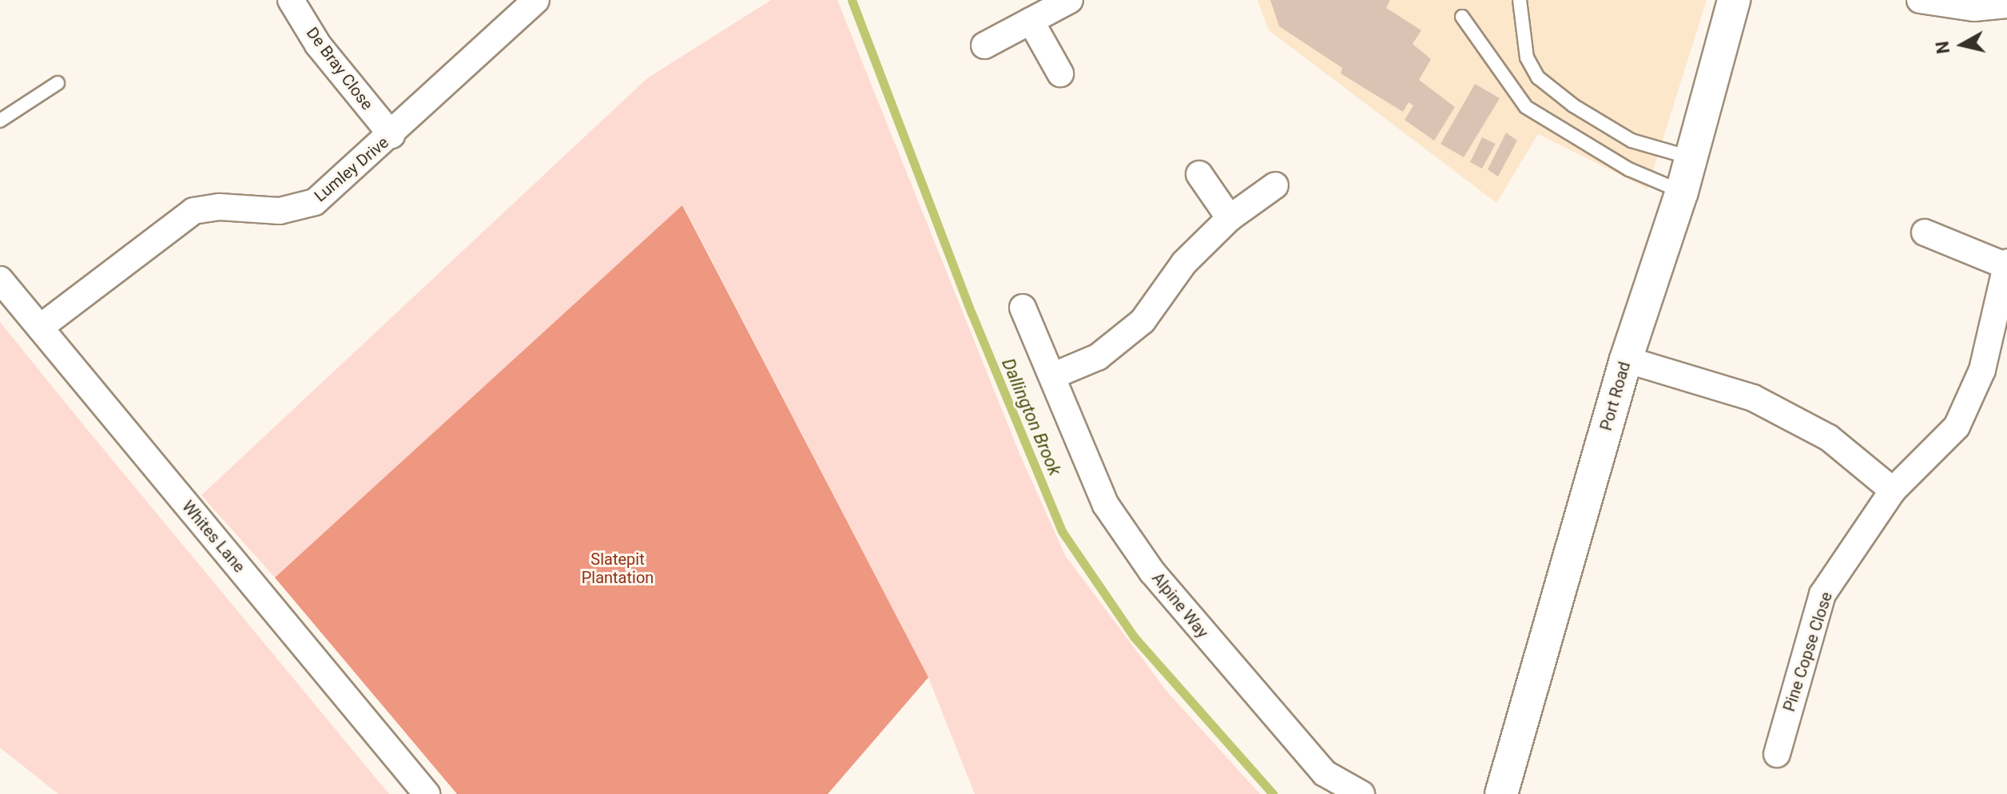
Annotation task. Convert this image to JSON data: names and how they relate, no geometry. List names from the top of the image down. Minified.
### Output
{"streets":{"street":["De Bray Close","Lumley Drive","Port Road","Whites Lane","Alpine Way","Pine Copse Close"]},"crossings":[["De Bray Close","Lumley Drive"],["Lumley Drive","Whites Lane"]],"water":["Dallington Brook"],"parks":["Slatepit Plantation"],"north":"left"}
